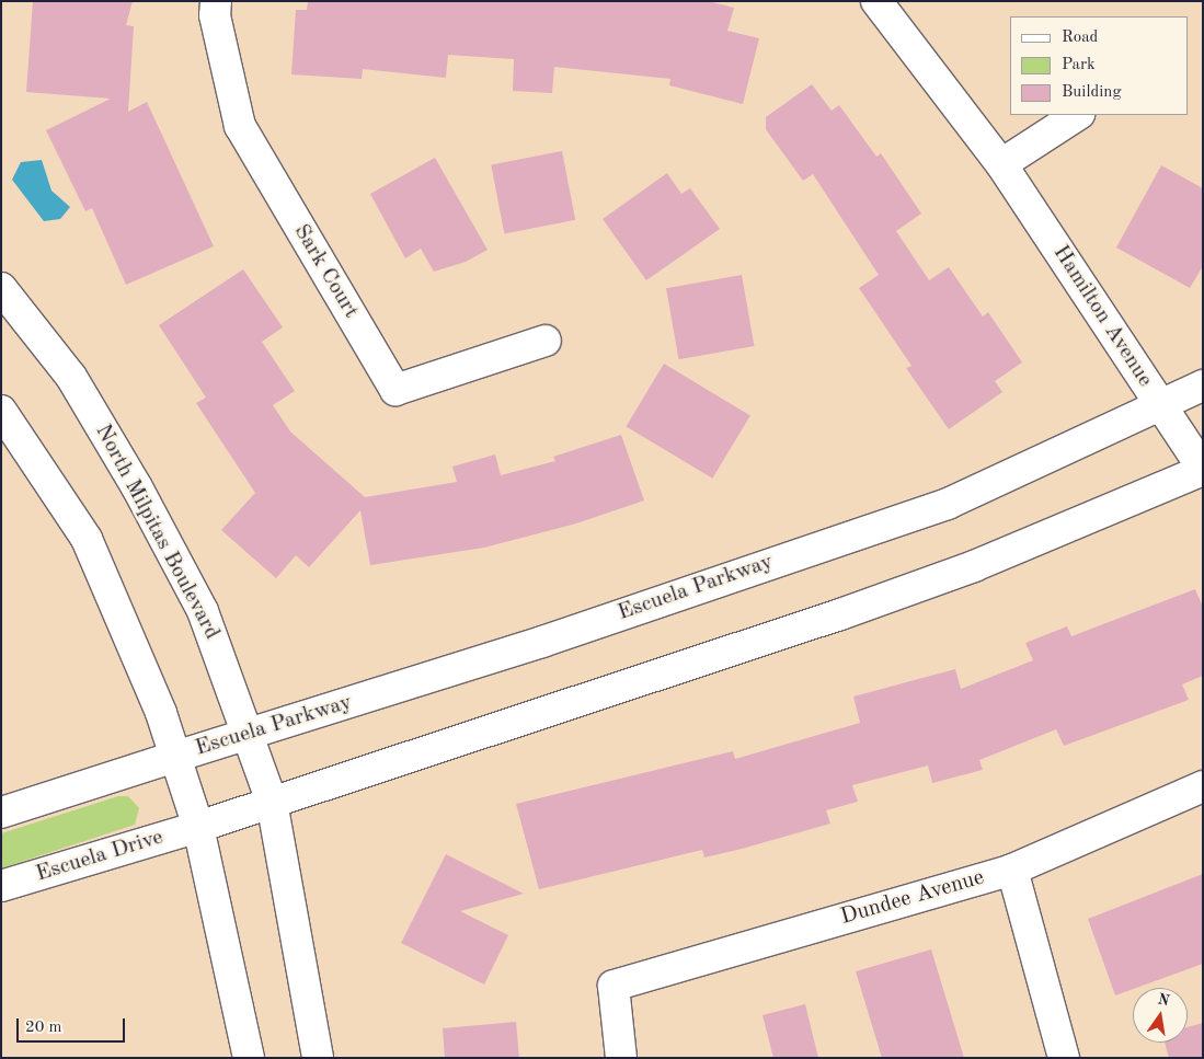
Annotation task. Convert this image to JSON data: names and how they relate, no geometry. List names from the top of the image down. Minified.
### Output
{"streets":{"street":["Sark Court","Hamilton Avenue","North Milpitas Boulevard","Escuela Parkway","Escuela Drive","Dundee Avenue"]},"crossings":[["Hamilton Avenue","Escuela Parkway"],["North Milpitas Boulevard","Escuela Parkway"]],"legend":["Road","Park","Building"],"scale_bar":"20 m","north":"top"}
